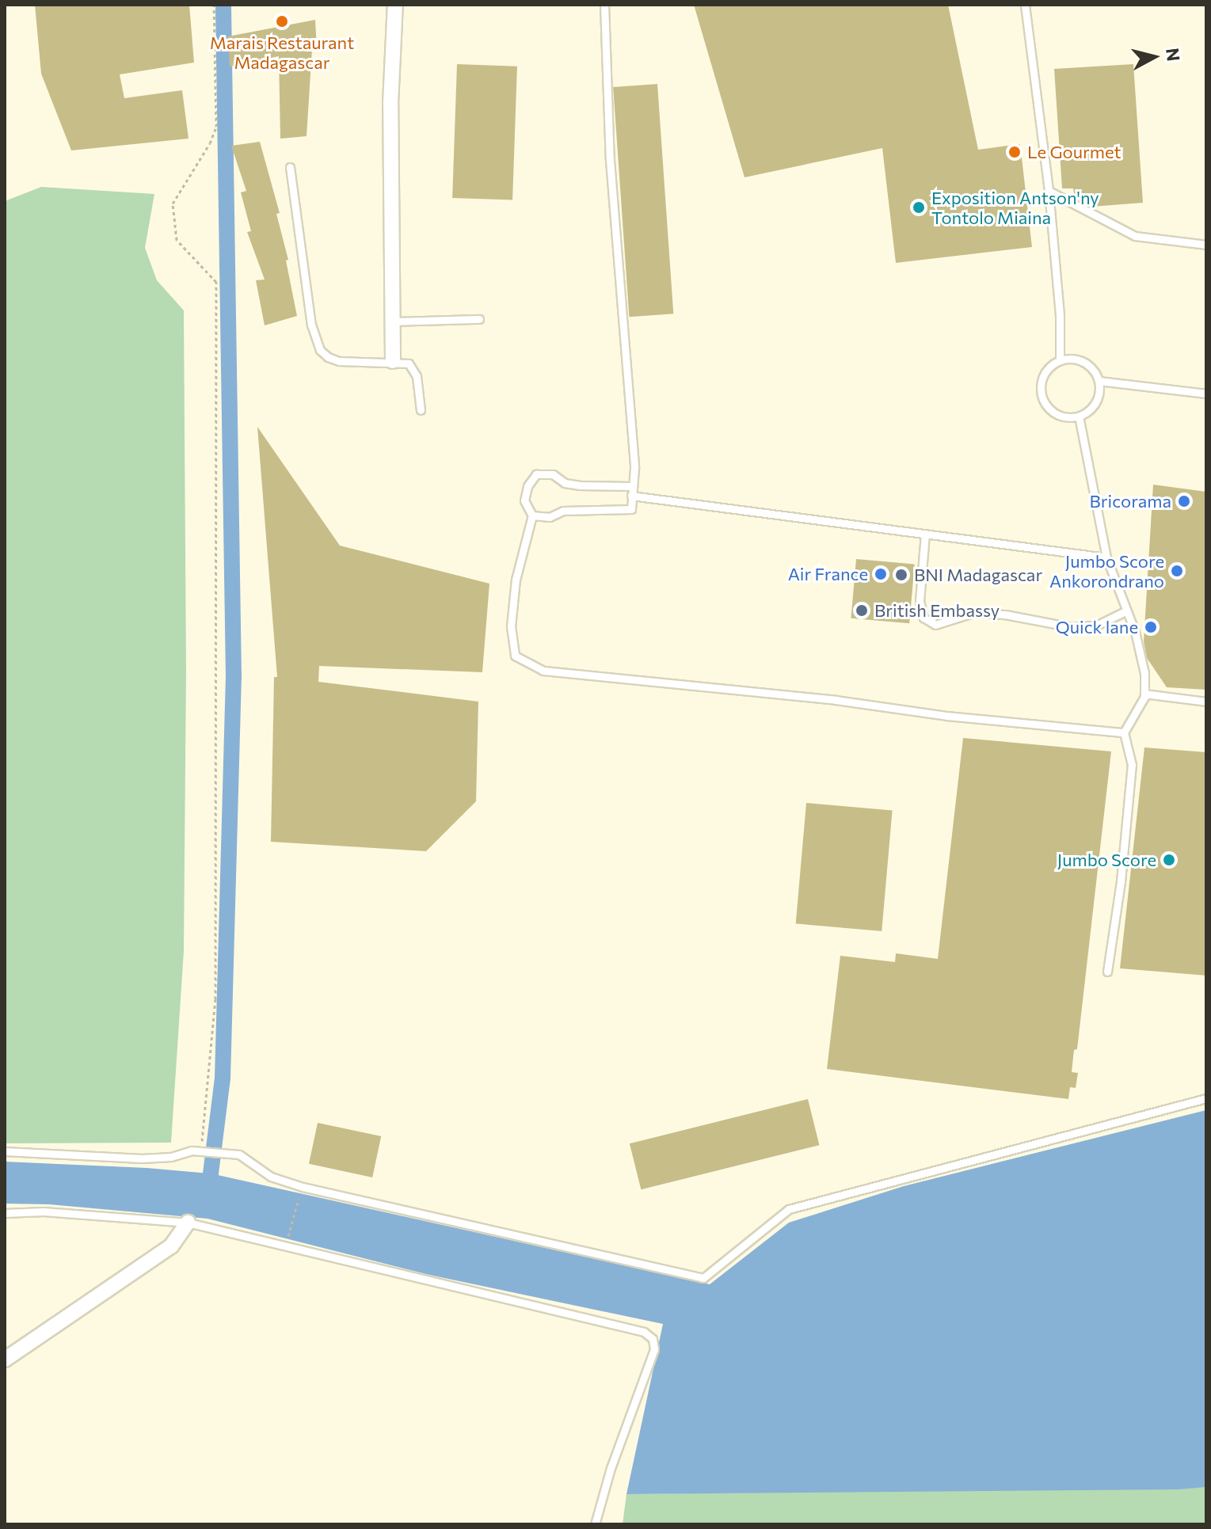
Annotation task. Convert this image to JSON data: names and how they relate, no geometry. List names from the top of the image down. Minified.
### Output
{"places":["Marais Restaurant Madagascar","Le Gourmet","Exposition Antson'ny Tontolo Miaina","Bricorama","Jumbo Score Ankorondrano","Air France","BNI Madagascar","British Embassy","Quick lane","Jumbo Score"],"north":"right"}
